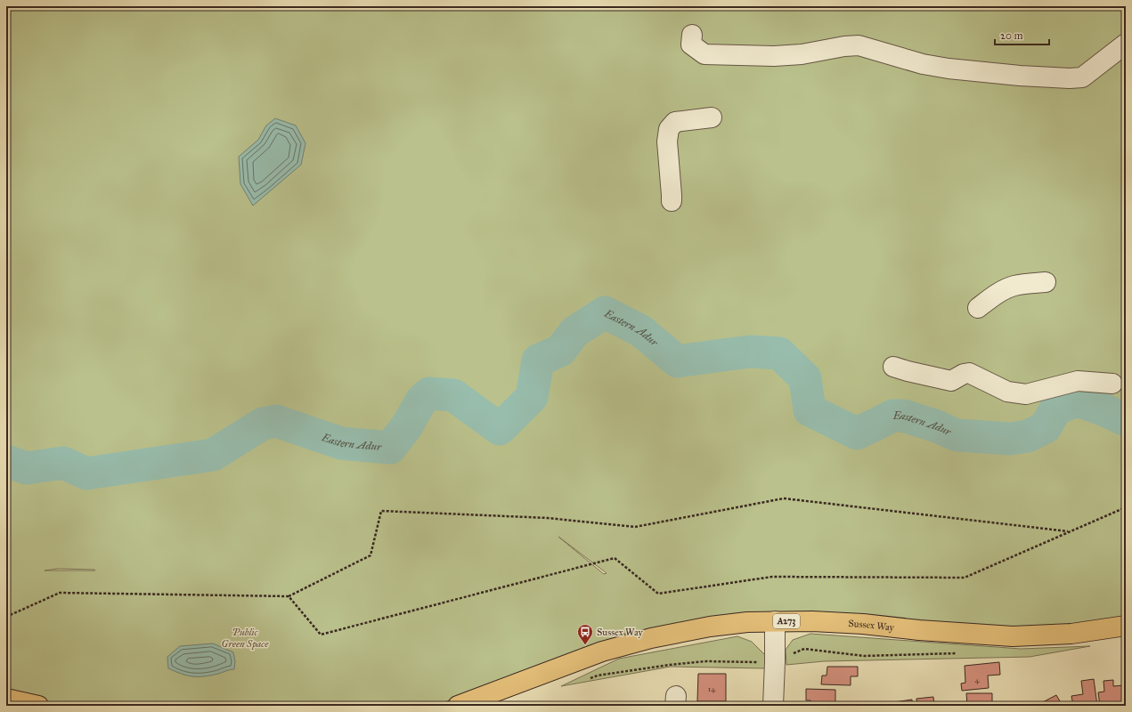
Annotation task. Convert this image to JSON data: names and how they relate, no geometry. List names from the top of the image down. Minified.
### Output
{"streets":{"main road":["A273","Sussex Way"]},"water":["Eastern Adur"],"parks":["Public Green Space"],"places":{"bus stop":["Sussex Way"]},"house_numbers":["4","14"],"scale_bar":"20 m"}
